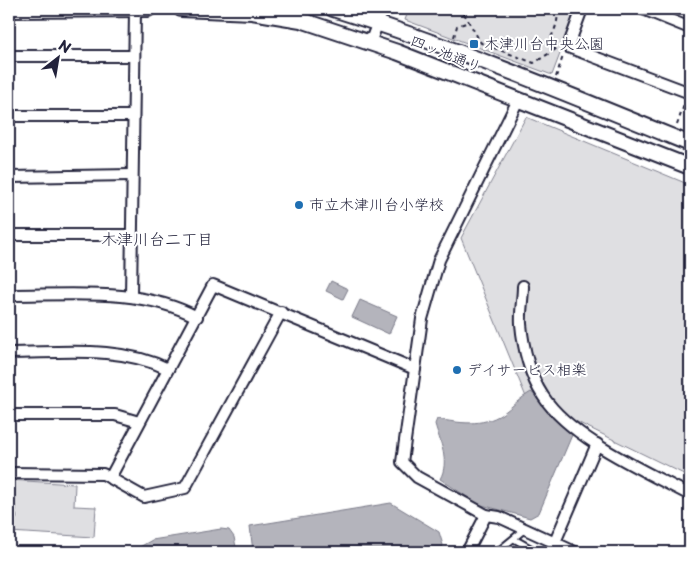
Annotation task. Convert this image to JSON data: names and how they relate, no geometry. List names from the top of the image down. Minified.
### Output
{"streets":{"main road":["四ッ池通り"]},"districts":["木津川台二丁目"],"places":{"transit":["木津川台中央公園"],"other":["市立木津川台小学校","デイサービス相楽"]},"north":"top right"}
